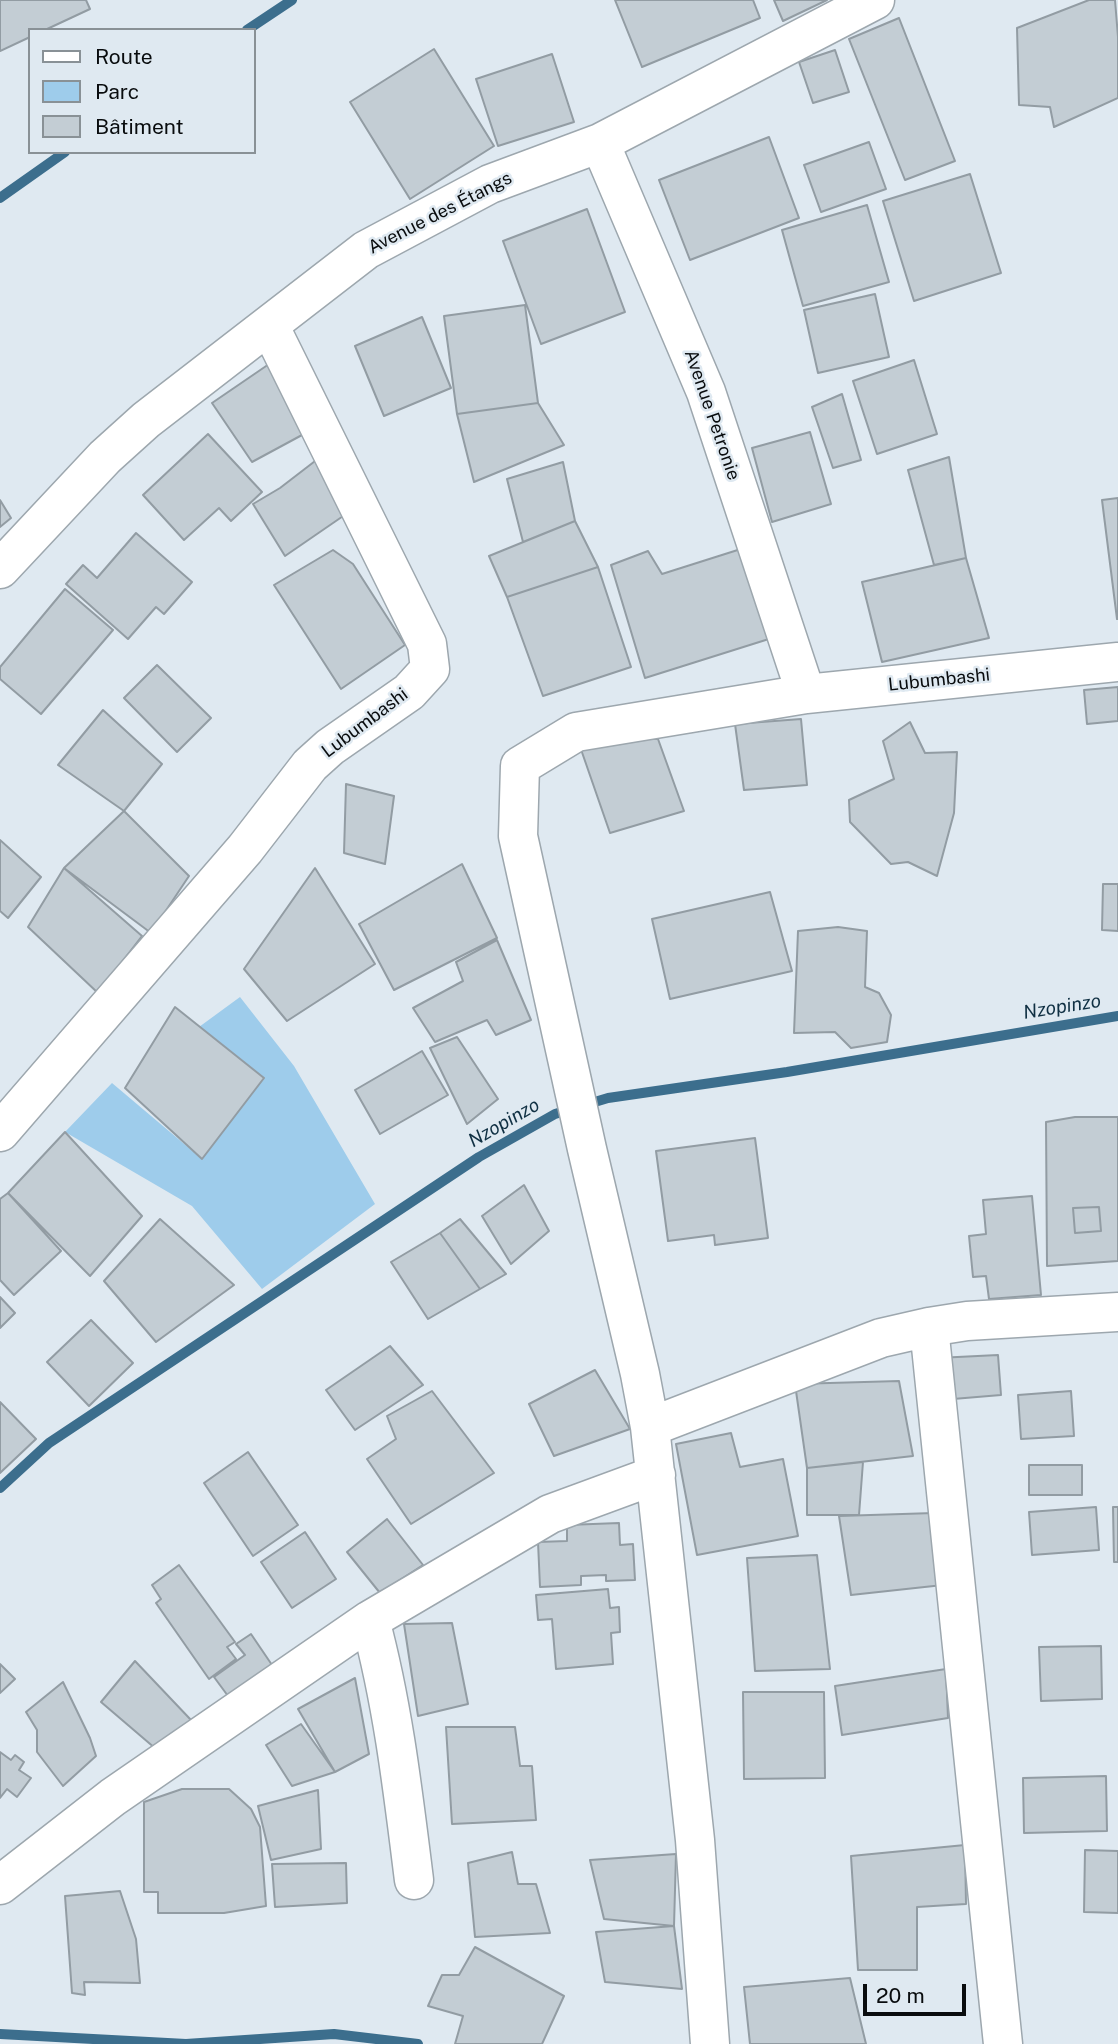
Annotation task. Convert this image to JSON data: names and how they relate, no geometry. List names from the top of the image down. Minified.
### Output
{"streets":{"street":["Avenue des Étangs","Avenue Petronie","Lubumbashi"]},"crossings":[["Avenue des Étangs","Avenue Petronie"],["Avenue des Étangs","Lubumbashi"],["Avenue Petronie","Lubumbashi"]],"water":["Nzopinzo"],"legend":["Route","Parc","Bâtiment"],"scale_bar":"20 m"}
